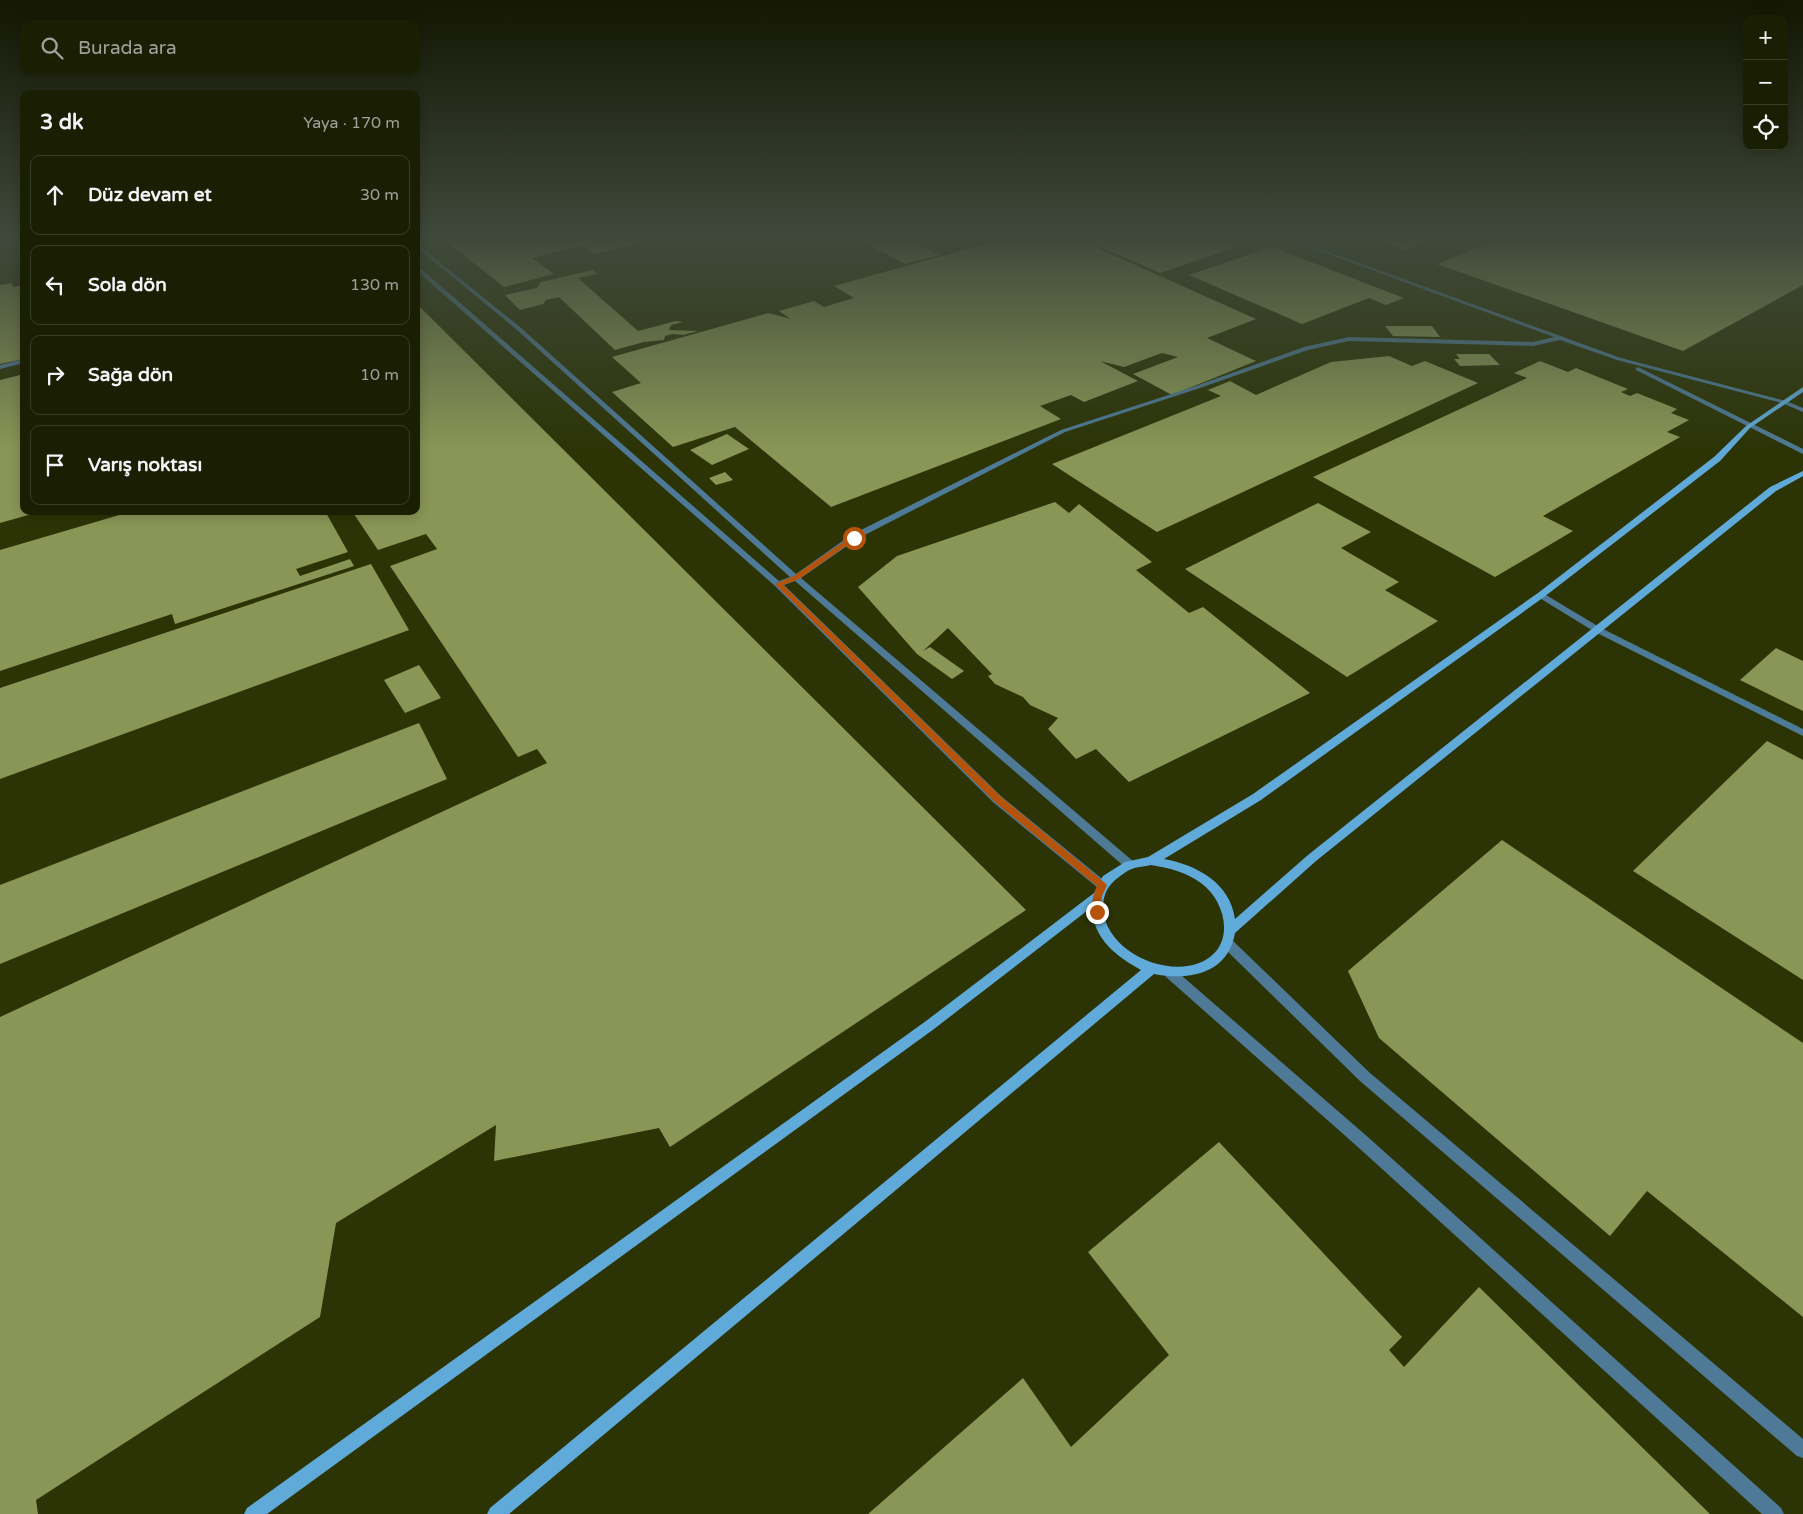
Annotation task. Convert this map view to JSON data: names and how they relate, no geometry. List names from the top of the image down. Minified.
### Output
{"page":{"map_buttons":["+","−"],"search":"Burada ara","heading":["3 dk","Yaya · 170 m"],"list":[["Düz devam et","30 m"],["Sola dön","130 m"],["Sağa dön","10 m"],"Varış noktası"]}}
